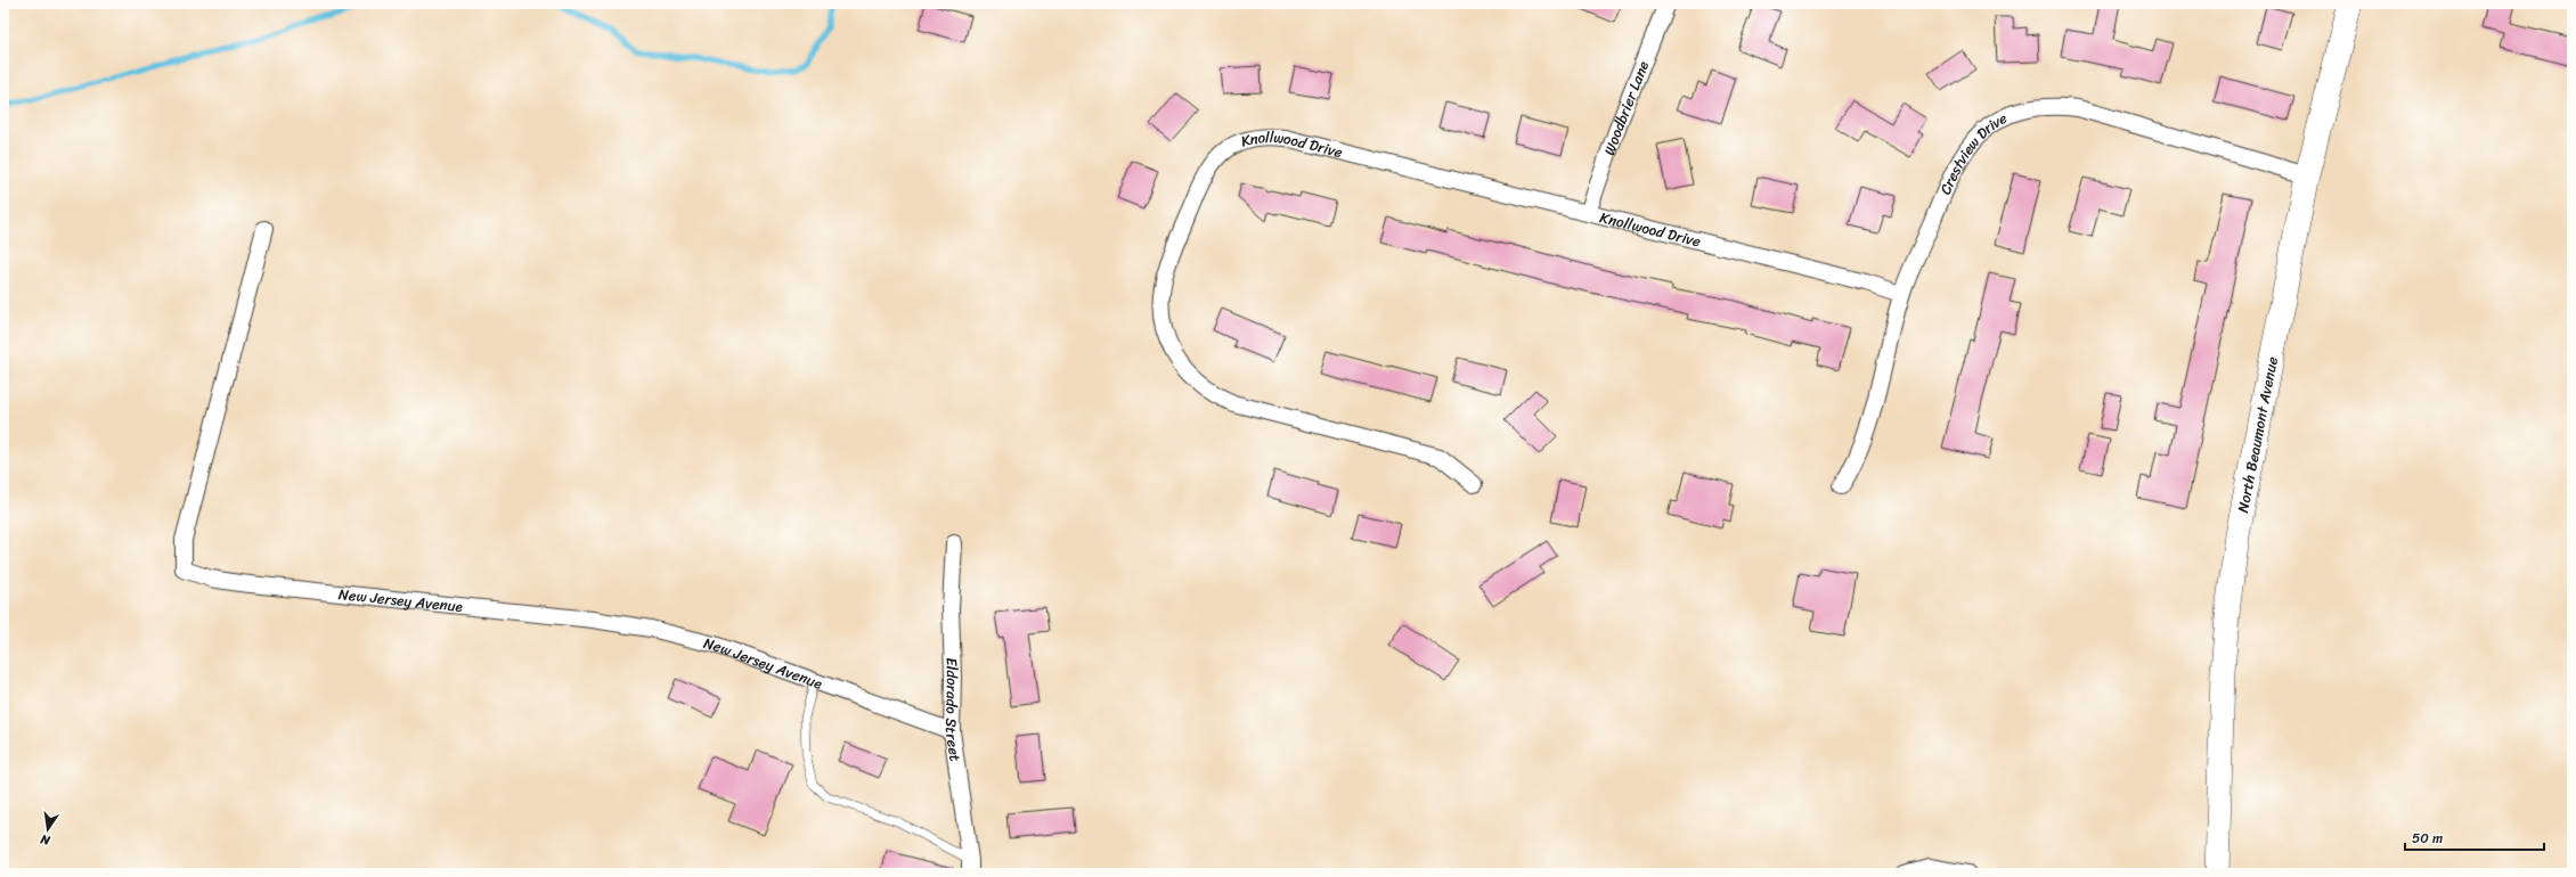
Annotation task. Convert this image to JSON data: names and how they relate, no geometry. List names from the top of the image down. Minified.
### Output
{"streets":{"street":["Woodbrier Lane","Knollwood Drive","Crestview Drive","North Beaumont Avenue","New Jersey Avenue","Eldorado Street"]},"crossings":[["Woodbrier Lane","Knollwood Drive"],["Knollwood Drive","Crestview Drive"],["Crestview Drive","North Beaumont Avenue"],["New Jersey Avenue","Eldorado Street"]],"scale_bar":"50 m","north":"bottom"}
